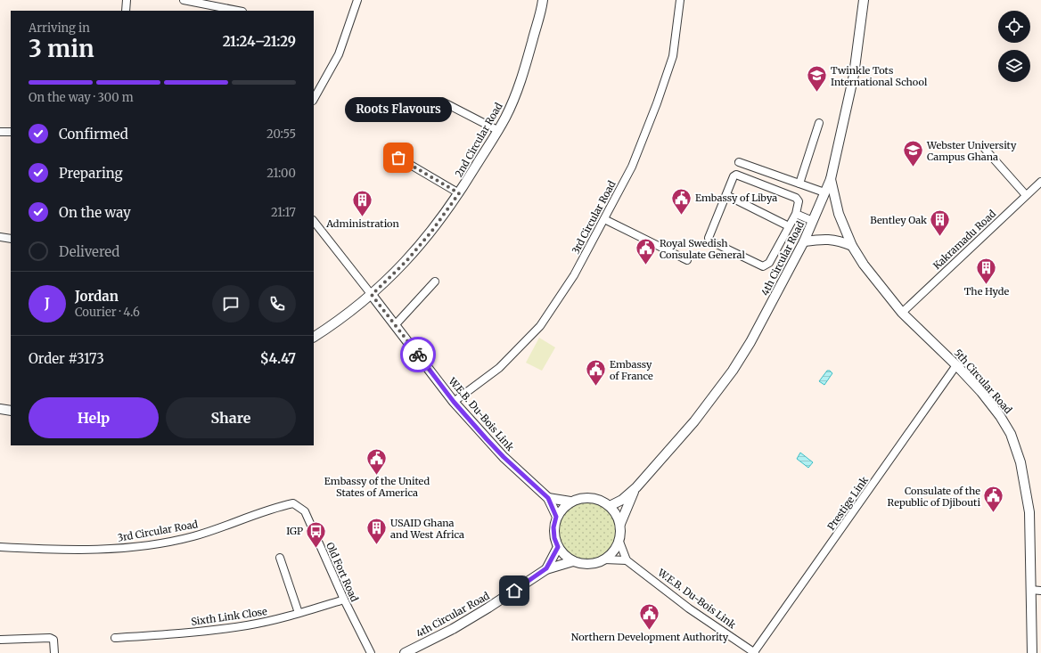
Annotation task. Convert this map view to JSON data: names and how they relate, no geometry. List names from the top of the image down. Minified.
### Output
{"streets":{"street":["2nd Circular Road","3rd Circular Road","Kakramadu Road","4th Circular Road","5th Circular Road","W.E.B. Du-Bois Link","Prestige Link","Old Fort Road","Sixth Link Close"]},"crossings":[["2nd Circular Road","W.E.B. Du-Bois Link"],["3rd Circular Road","W.E.B. Du-Bois Link"],["3rd Circular Road","Old Fort Road"],["Kakramadu Road","5th Circular Road"],["4th Circular Road","5th Circular Road"],["4th Circular Road","W.E.B. Du-Bois Link"],["5th Circular Road","Prestige Link"],["W.E.B. Du-Bois Link","Prestige Link"],["Old Fort Road","Sixth Link Close"]],"places":{"school or university":["Twinkle Tots International School","Webster University Campus Ghana"],"other":["Roots Flavours"],"public building":["Embassy of Libya","Royal Swedish Consulate General","Embassy of France","Embassy of the United States of America","Consulate of the Republic of Djibouti","Northern Development Authority"],"building":["Administration","Bentley Oak","The Hyde","USAID Ghana and West Africa"],"bus stop":["IGP"]},"page":{"heading":["3 min","Arriving in","21:24–21:29"],"panel":["Jordan","Courier · 4.6","Order #3173","$4.47"],"bar":"On the way · 300 m","bubble":"Roots Flavours","list":[["Confirmed","20:55"],["Preparing","21:00"],["On the way","21:17"],"Delivered"],"round":"J","buttons":["Help","Share"]}}
